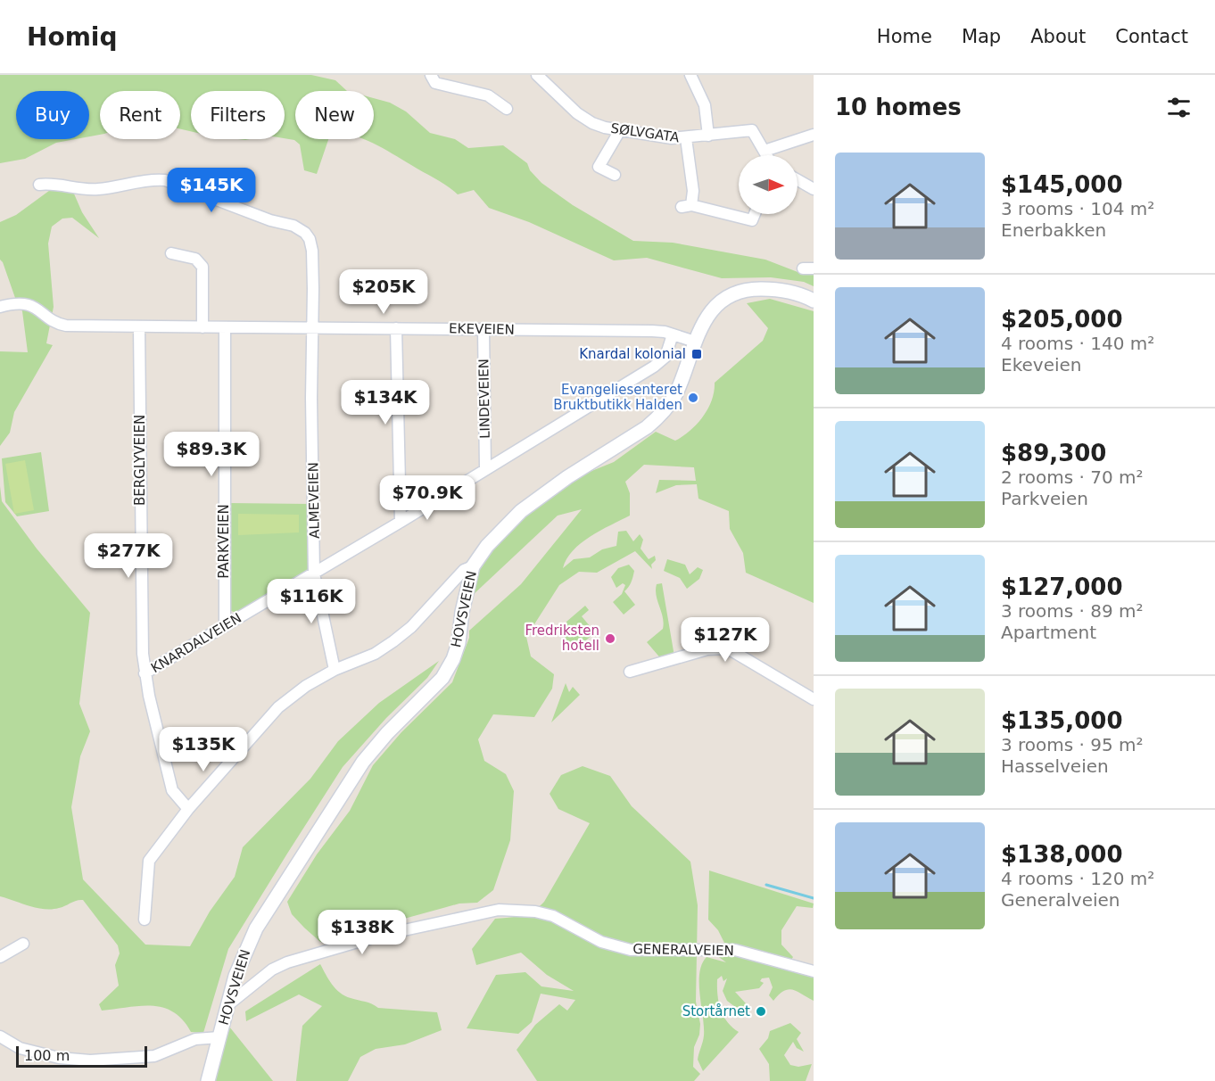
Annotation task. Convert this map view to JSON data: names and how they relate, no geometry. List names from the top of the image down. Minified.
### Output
{"streets":{"street":["SØLVGATA","EKEVEIEN","LINDEVEIEN","BERGLYVEIEN","ALMEVEIEN","PARKVEIEN","HOVSVEIEN","KNARDALVEIEN","GENERALVEIEN"]},"crossings":[["EKEVEIEN","LINDEVEIEN"],["EKEVEIEN","BERGLYVEIEN"],["EKEVEIEN","ALMEVEIEN"],["EKEVEIEN","PARKVEIEN"],["EKEVEIEN","HOVSVEIEN"],["EKEVEIEN","KNARDALVEIEN"],["LINDEVEIEN","KNARDALVEIEN"],["BERGLYVEIEN","KNARDALVEIEN"],["ALMEVEIEN","KNARDALVEIEN"],["PARKVEIEN","KNARDALVEIEN"],["HOVSVEIEN","GENERALVEIEN"]],"places":{"transit":["Knardal kolonial"],"other":["Evangeliesenteret Bruktbutikk Halden","Fredriksten hotell","Stortårnet"]},"scale_bar":"100 m","north":"right","page":{"header":"Homiq","nav":["Home","Map","About","Contact"],"heading":"10 homes","chip":["Buy","Rent","Filters","New"],"list":[{"name":"$145,000","note":"3 rooms · 104 m² · Enerbakken"},{"name":"$205,000","note":"4 rooms · 140 m² · Ekeveien"},{"name":"$89,300","note":"2 rooms · 70 m² · Parkveien"},{"name":"$127,000","note":"3 rooms · 89 m² · Apartment"},{"name":"$135,000","note":"3 rooms · 95 m² · Hasselveien"},{"name":"$138,000","note":"4 rooms · 120 m² · Generalveien"}],"price":["$145K","$205K","$134K","$89.3K","$70.9K","$277K","$116K","$127K","$135K","$138K"],"scale":"100 m"}}
